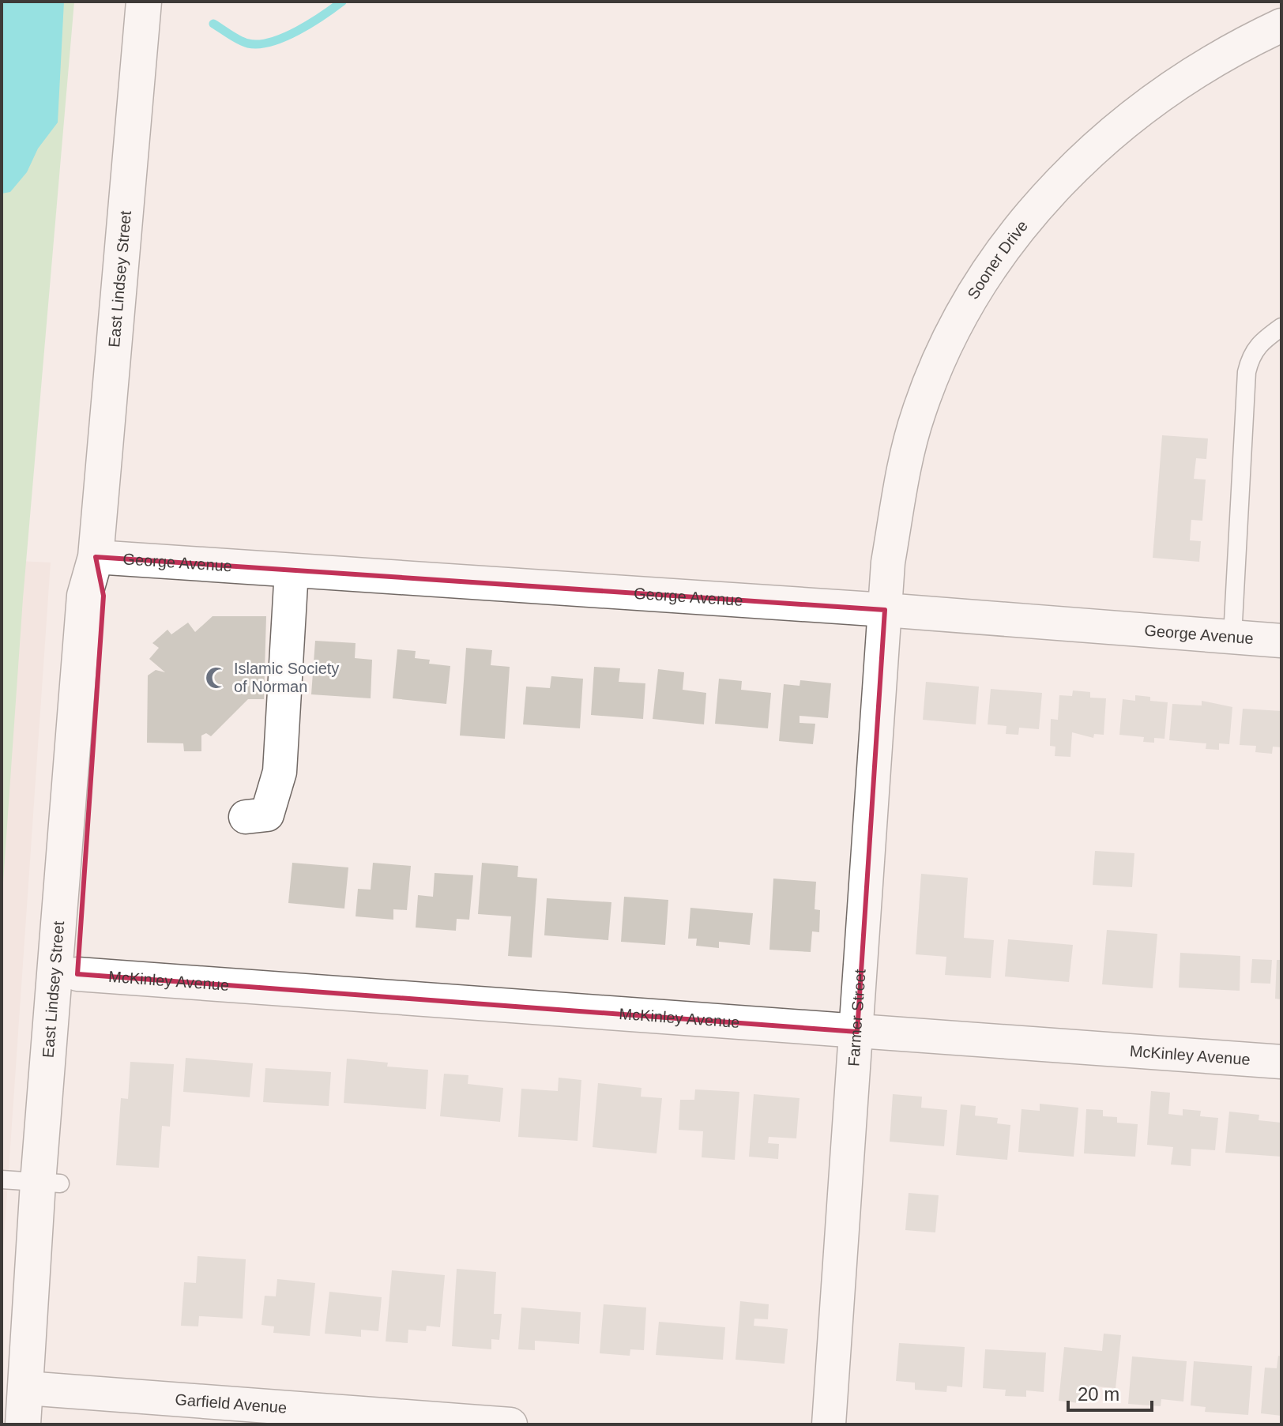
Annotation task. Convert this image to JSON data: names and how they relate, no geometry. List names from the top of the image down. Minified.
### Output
{"streets":{"street":["Sooner Drive","East Lindsey Street","George Avenue","McKinley Avenue","Farmer Street","Garfield Avenue"]},"crossings":[["Sooner Drive","George Avenue"],["Sooner Drive","Farmer Street"],["East Lindsey Street","George Avenue"],["East Lindsey Street","McKinley Avenue"],["East Lindsey Street","Garfield Avenue"],["George Avenue","Farmer Street"],["McKinley Avenue","Farmer Street"]],"places":{"mosque":["Islamic Society of Norman"]},"scale_bar":"20 m"}
